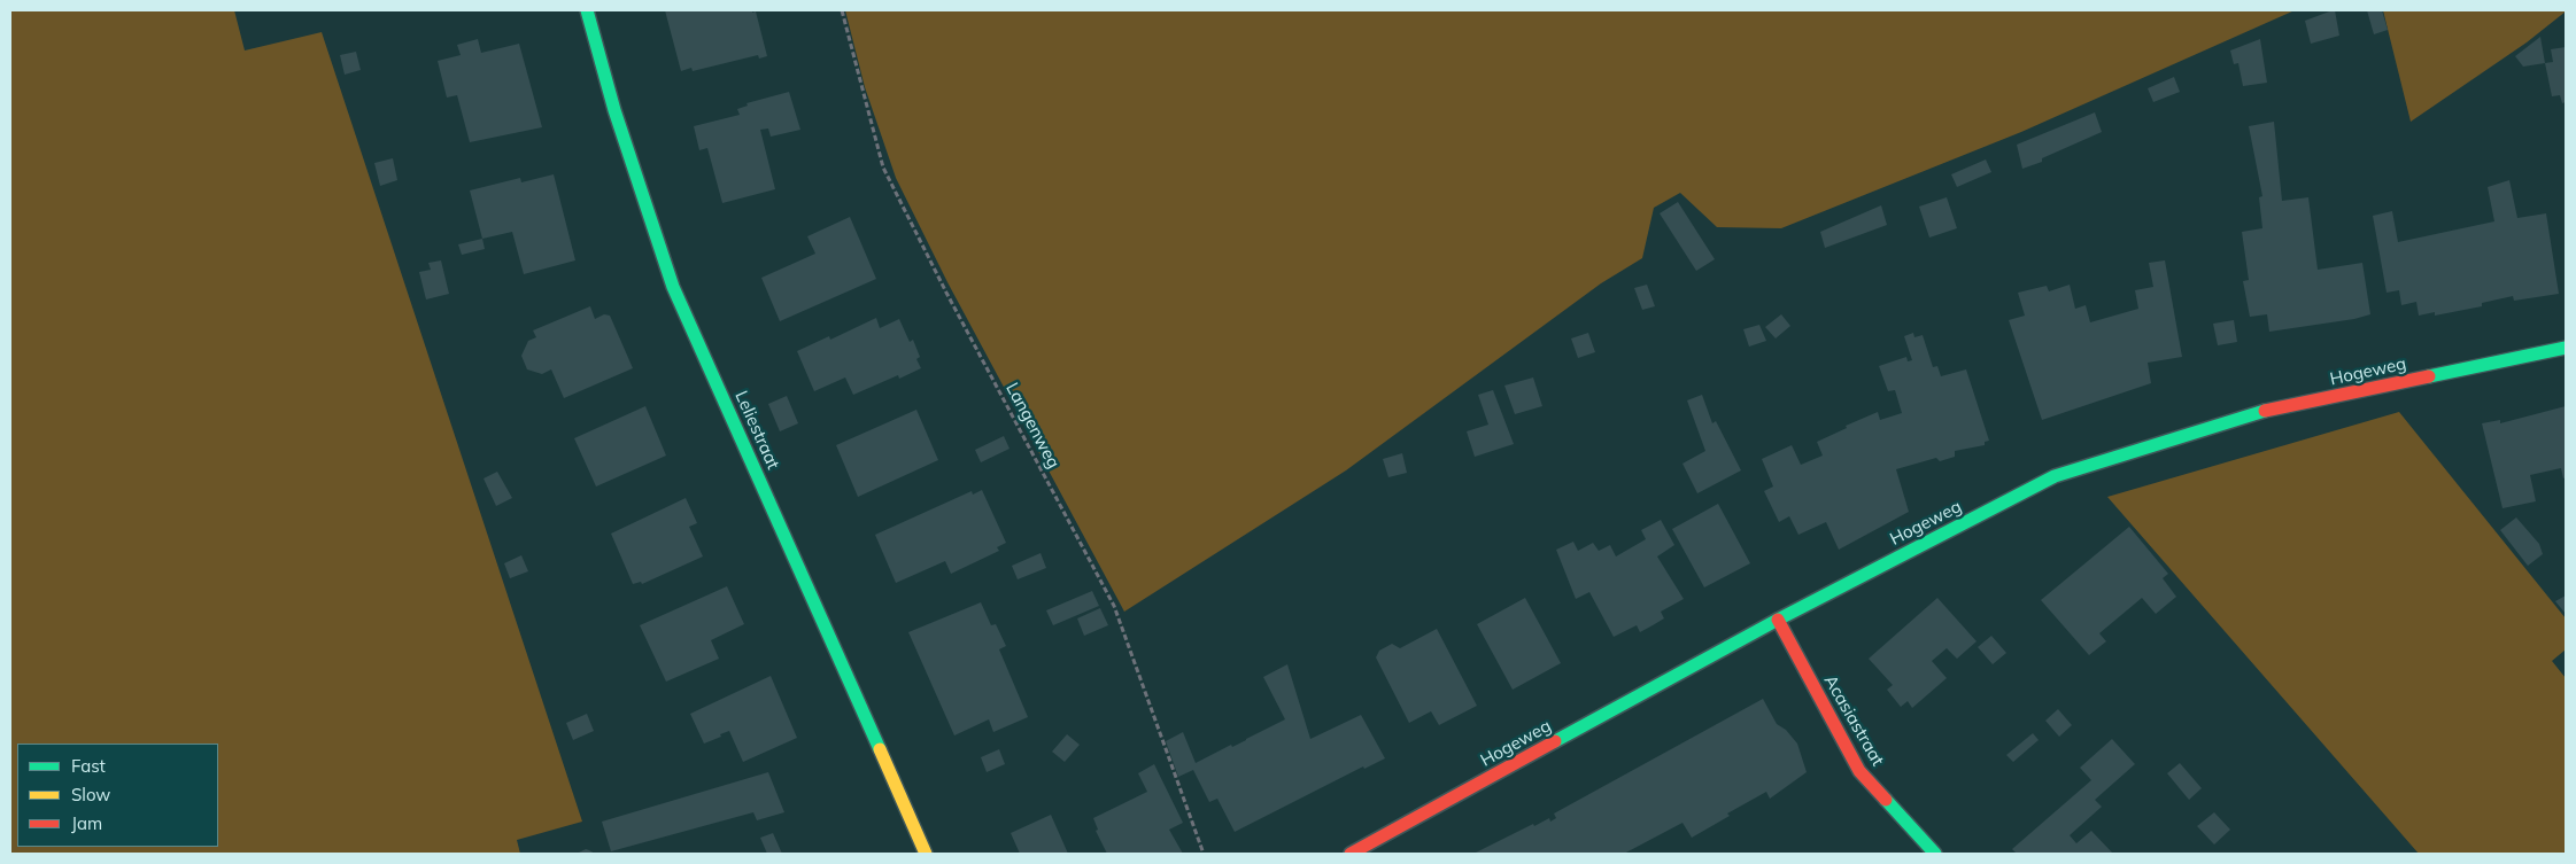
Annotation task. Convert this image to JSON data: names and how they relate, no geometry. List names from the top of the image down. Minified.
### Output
{"streets":{"street":["Hogeweg","Leliestraat","Acasiastraat"],"path":["Langenweg"]},"crossings":[["Hogeweg","Acasiastraat"]],"legend":["Fast","Slow","Jam"]}
